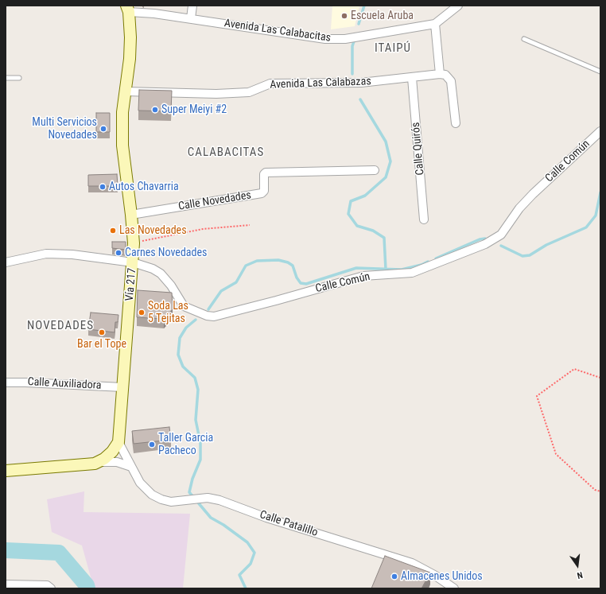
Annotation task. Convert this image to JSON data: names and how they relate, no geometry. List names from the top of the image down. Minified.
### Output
{"streets":{"main road":["Vía 217"],"street":["Avenida Las Calabacitas","Avenida Las Calabazas","Calle Quirós","Calle Común","Calle Novedades","Calle Auxiliadora","Calle Patalillo"]},"crossings":[["Avenida Las Calabacitas","Vía 217"],["Avenida Las Calabazas","Calle Quirós"],["Avenida Las Calabazas","Vía 217"],["Calle Común","Vía 217"],["Calle Novedades","Vía 217"],["Vía 217","Calle Auxiliadora"],["Vía 217","Calle Patalillo"]],"districts":["ITAIPÚ","CALABACITAS","NOVEDADES"],"places":["Escuela Aruba","Super Meiyi #2","Multi Servicios Novedades","Autos Chavarria","Las Novedades","Carnes Novedades","Soda Las 5 Tejitas","Bar el Tope","Taller Garcia Pacheco","Almacenes Unidos"],"north":"bottom"}
